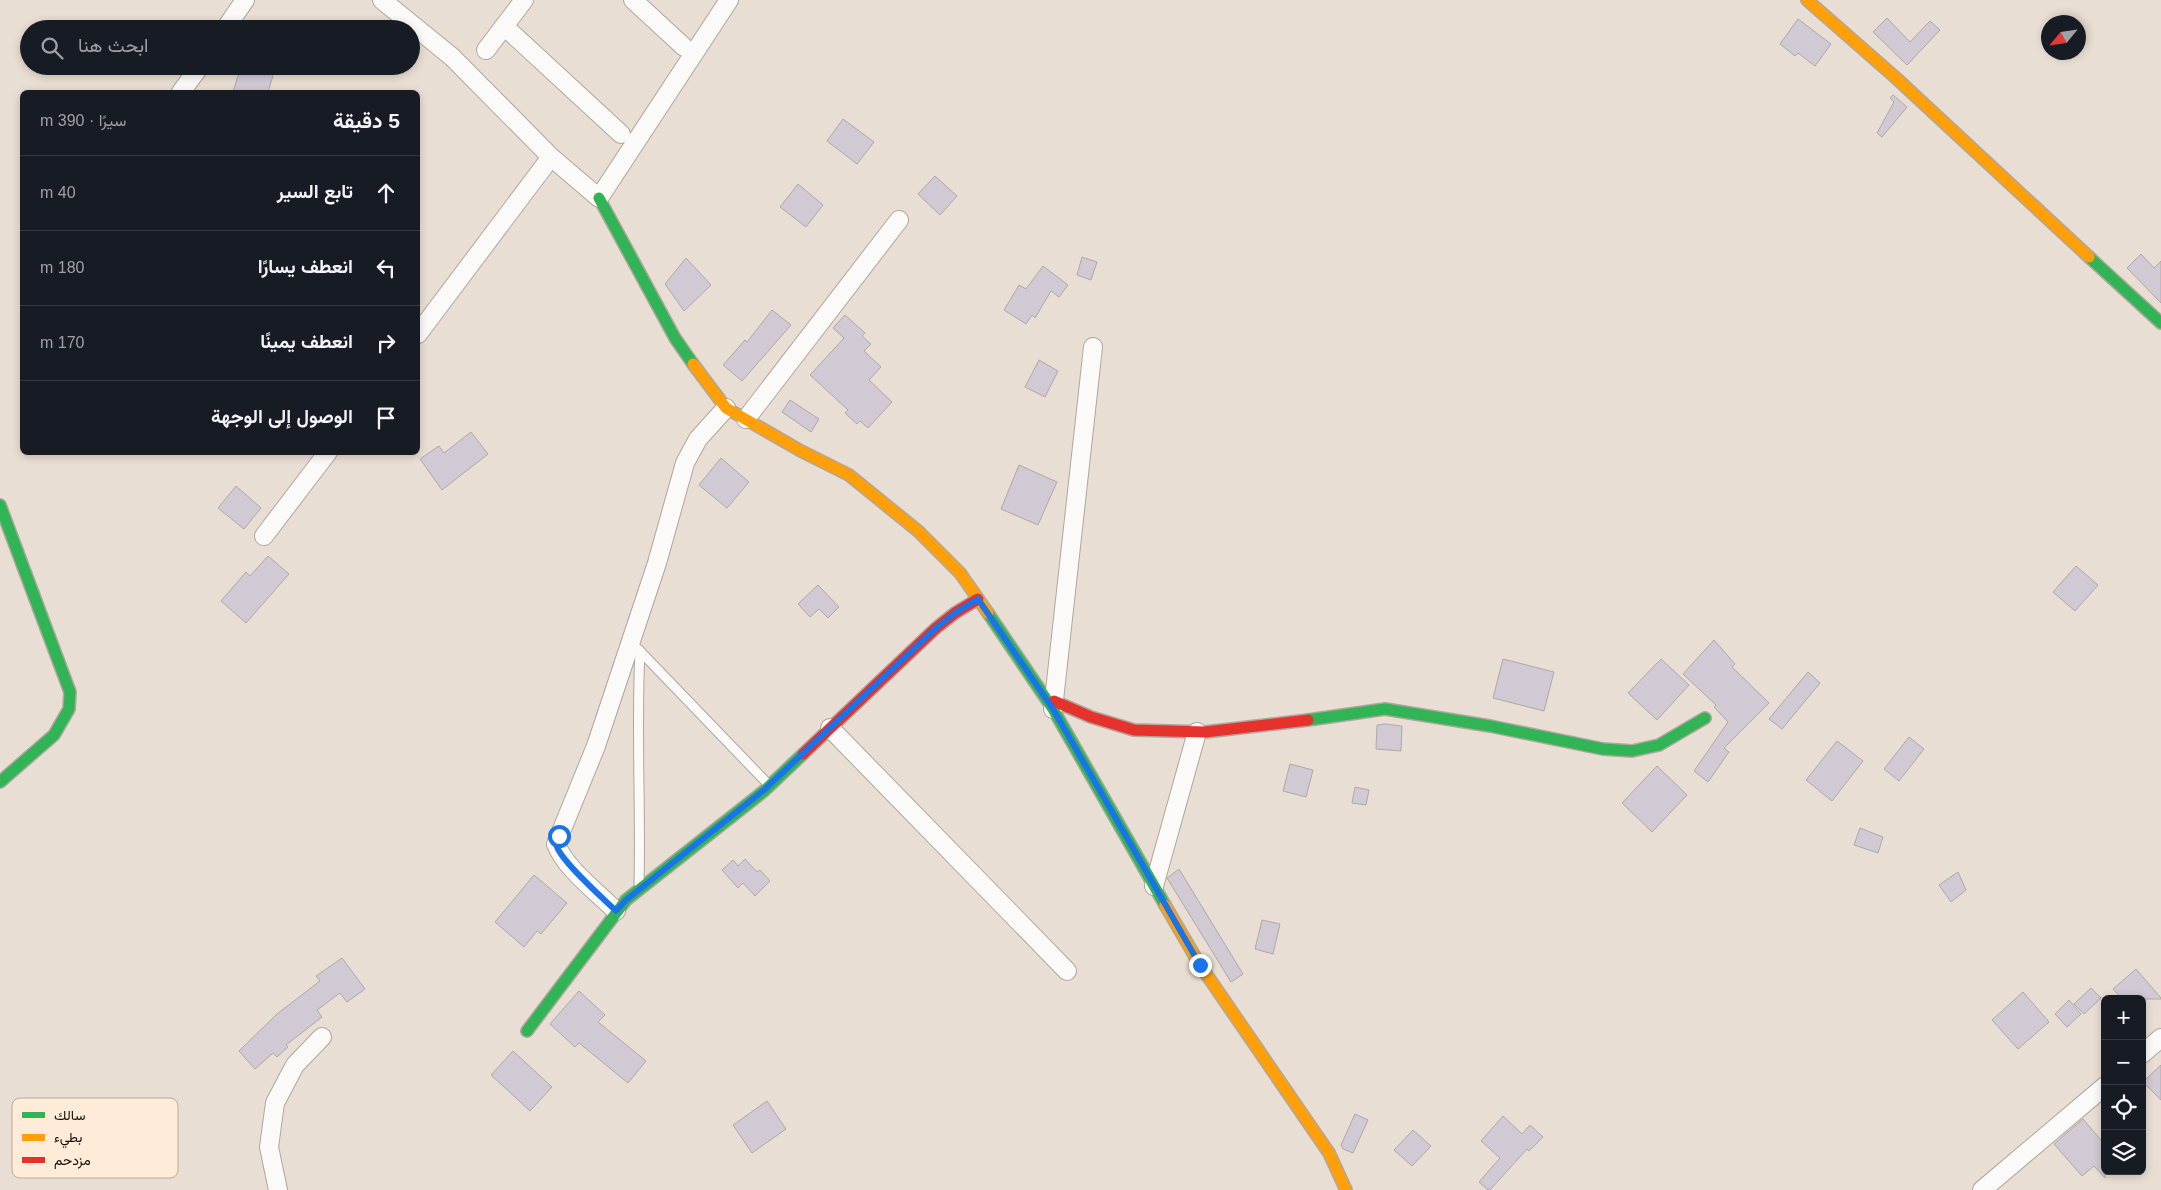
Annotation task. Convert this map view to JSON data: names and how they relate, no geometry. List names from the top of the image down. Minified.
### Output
{"legend":["سالك","بطيء","مزدحم"],"north":"bottom left","page":{"search":"ابحث هنا","heading":["5 دقيقة","سيرًا · 390 m"],"list":[["تابع السير","40 m"],["انعطف يسارًا","180 m"],["انعطف يمينًا","170 m"],"الوصول إلى الوجهة"],"map_buttons":["+","−"]}}
